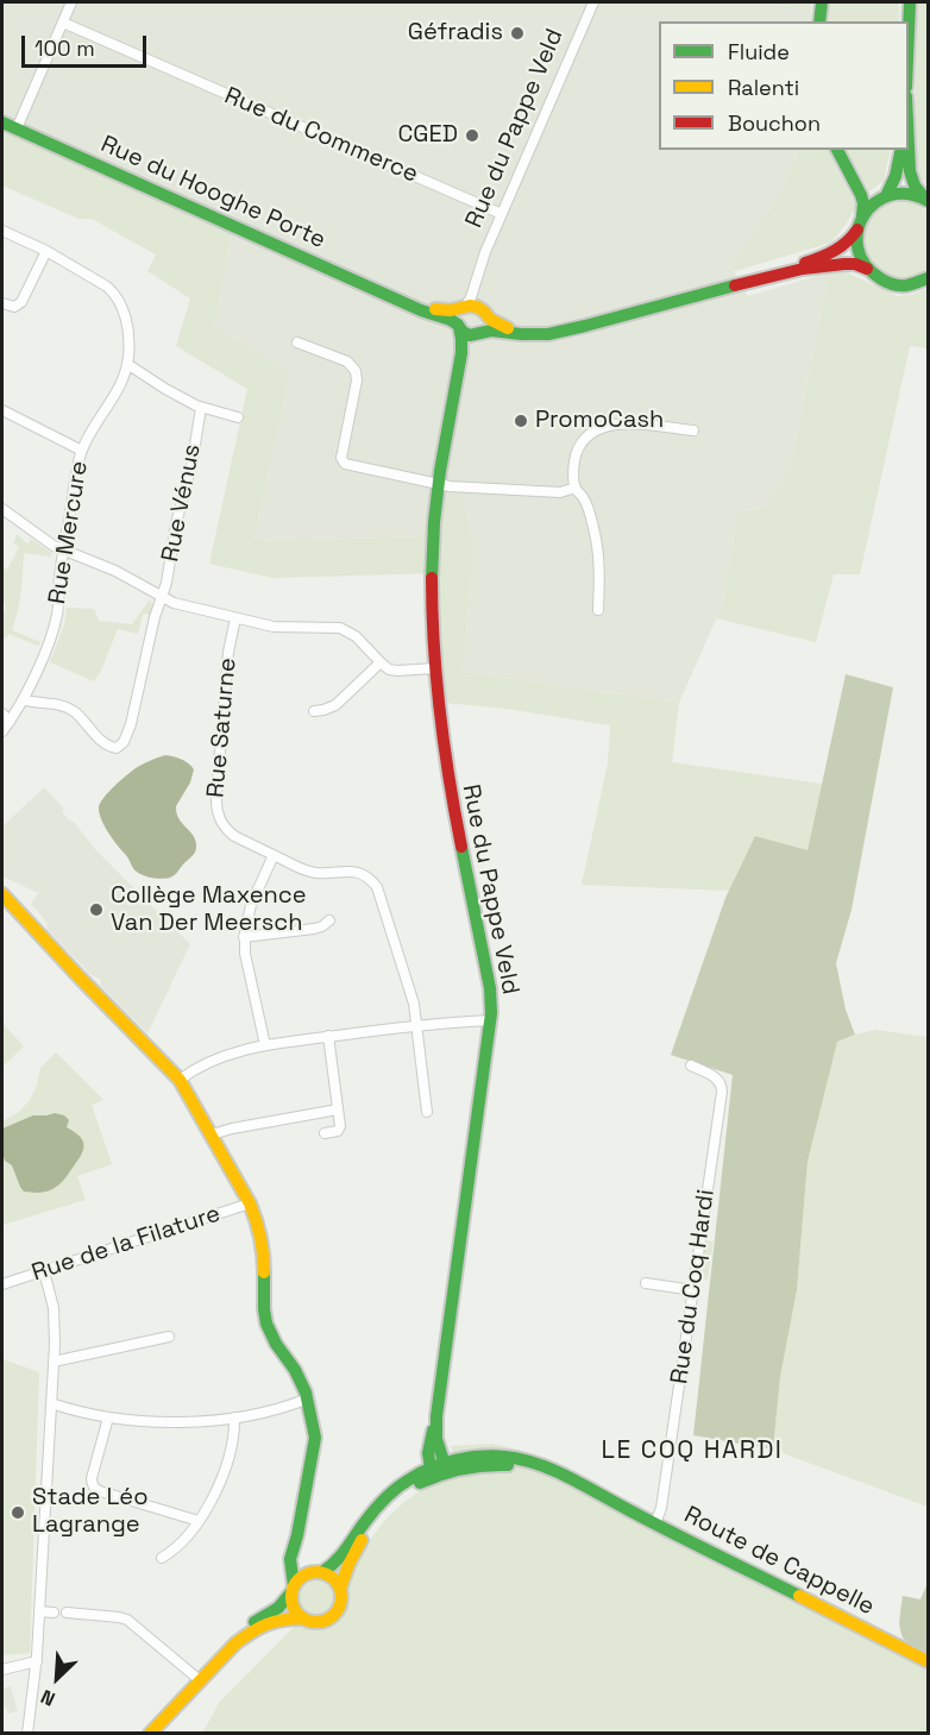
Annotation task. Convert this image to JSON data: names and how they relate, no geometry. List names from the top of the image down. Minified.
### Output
{"streets":{"main road":["Rue du Pappe Veld","Rue du Hooghe Porte","Route de Cappelle"],"street":["Rue du Commerce","Rue Vénus","Rue Mercure","Rue Saturne","Rue de la Filature","Rue du Coq Hardi"]},"crossings":[["Rue du Pappe Veld","Rue du Commerce"],["Rue du Pappe Veld","Rue du Hooghe Porte"],["Rue du Pappe Veld","Route de Cappelle"],["Rue Vénus","Rue Mercure"],["Rue du Coq Hardi","Route de Cappelle"]],"districts":["LE COQ HARDI"],"places":["Géfradis","CGED","PromoCash","Collège Maxence Van Der Meersch","Stade Léo Lagrange"],"legend":["Fluide","Ralenti","Bouchon"],"scale_bar":"100 m","north":"bottom left"}
